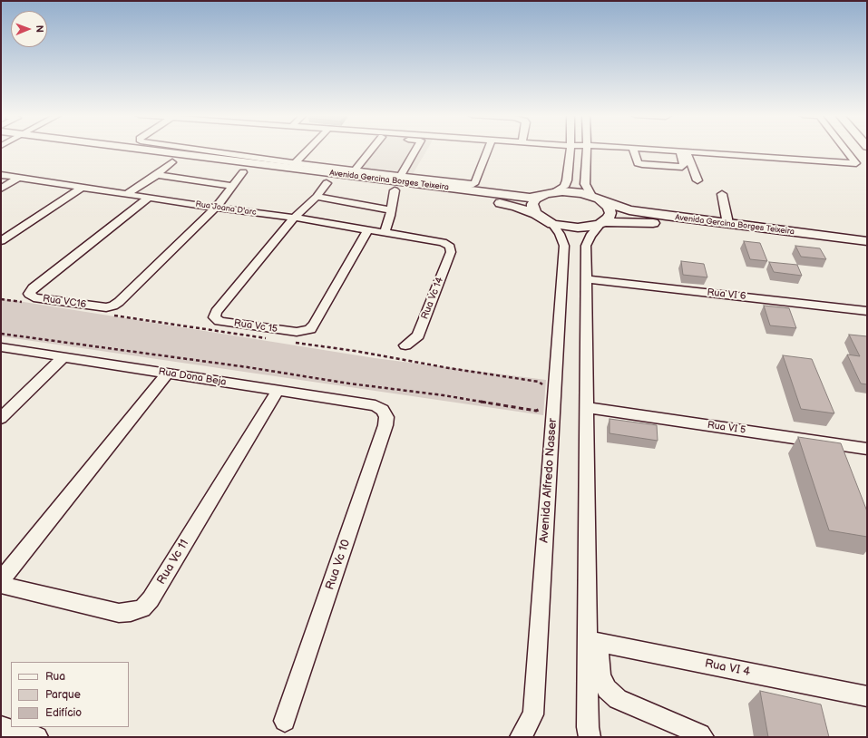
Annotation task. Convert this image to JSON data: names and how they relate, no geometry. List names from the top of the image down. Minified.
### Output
{"streets":{"main road":["Avenida Gercina Borges Teixeira"],"street":["Rua Joana D'arc","Rua VI 6","Rua Vc 14","Rua VC16","Rua Vc 15","Rua Dona Beja","Rua VI 5","Avenida Alfredo Nasser","Rua Vc 11","Rua Vc 10","Rua VI 4"]},"crossings":[["Avenida Gercina Borges Teixeira","Avenida Alfredo Nasser"],["Rua Joana D'arc","Rua Vc 14"],["Rua Joana D'arc","Rua VC16"],["Rua Joana D'arc","Rua Vc 15"],["Rua Dona Beja","Rua Vc 11"],["Rua Dona Beja","Rua Vc 10"]],"legend":["Rua","Parque","Edifício"],"north":"right"}
